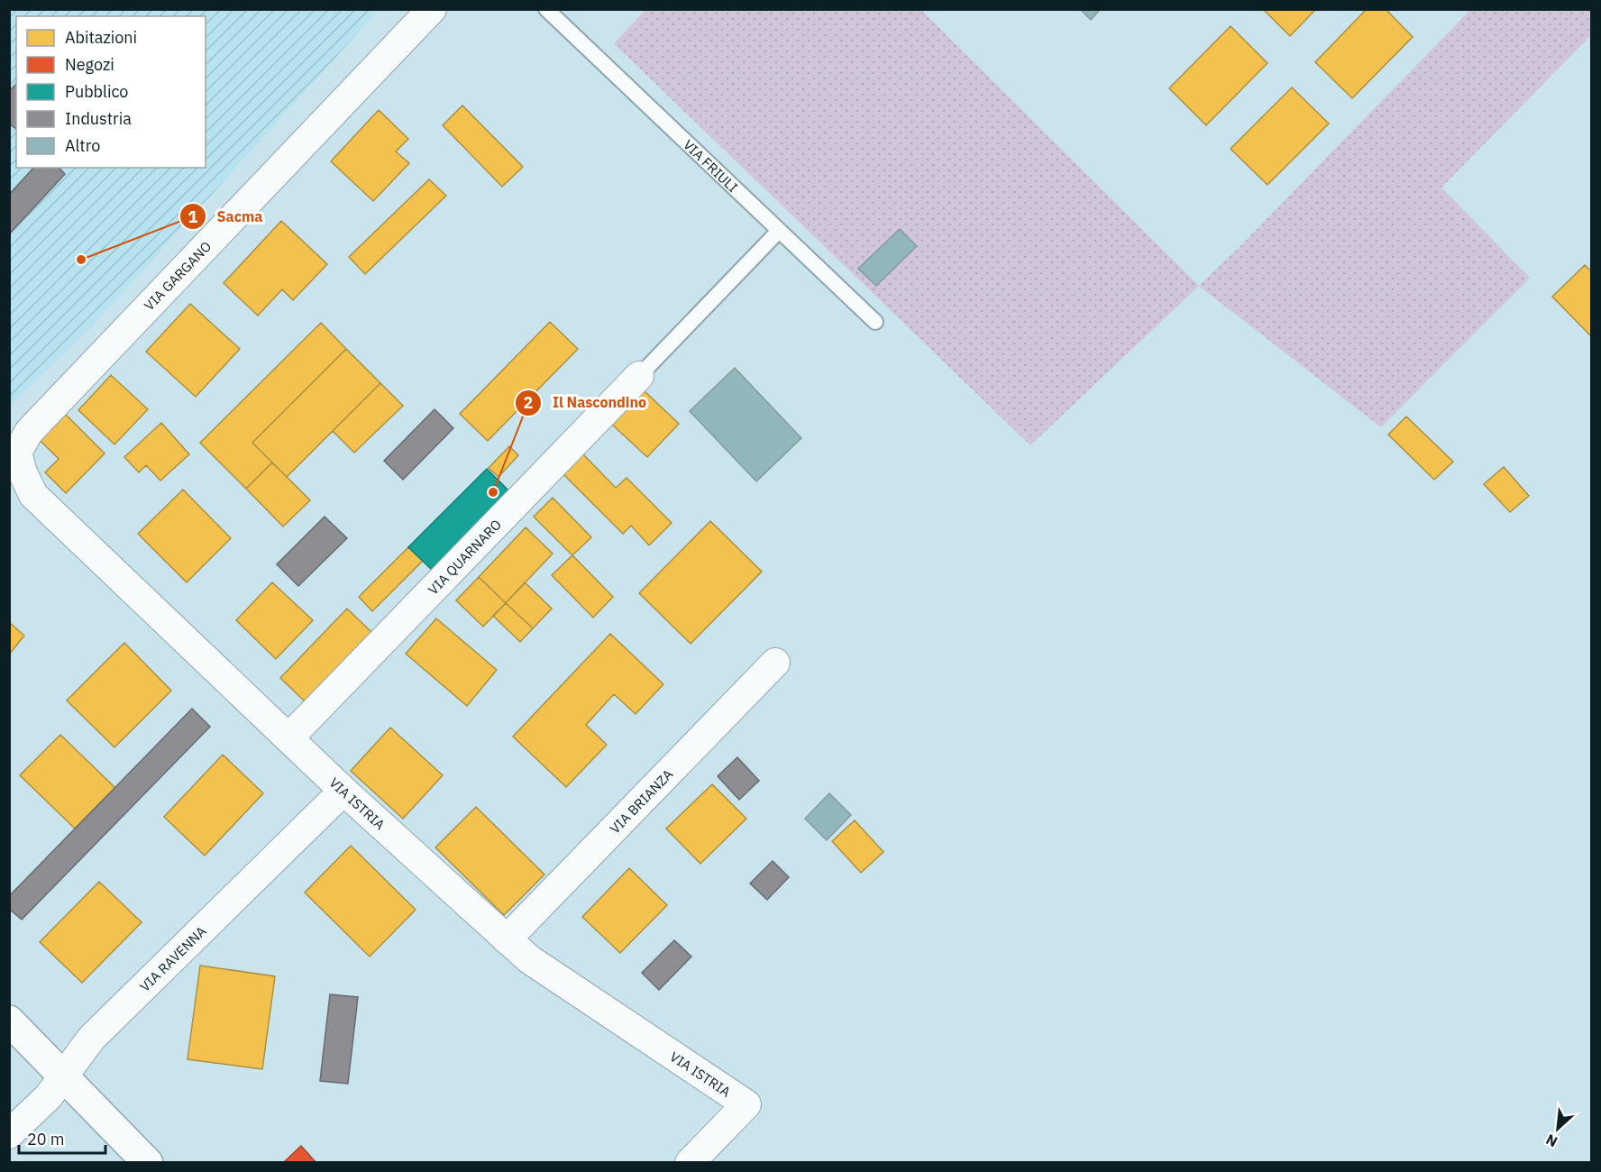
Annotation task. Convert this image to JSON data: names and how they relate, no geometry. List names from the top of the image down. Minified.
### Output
{"streets":{"street":["VIA GARGANO","VIA QUARNARO","VIA BRIANZA","VIA ISTRIA","VIA RAVENNA"],"lane":["VIA FRIULI"]},"crossings":[["VIA GARGANO","VIA ISTRIA"],["VIA QUARNARO","VIA ISTRIA"],["VIA BRIANZA","VIA ISTRIA"],["VIA ISTRIA","VIA RAVENNA"]],"places":["Sacma","Il Nascondino"],"legend":["Abitazioni","Negozi","Pubblico","Industria","Altro"],"scale_bar":"20 m","north":"bottom left"}
